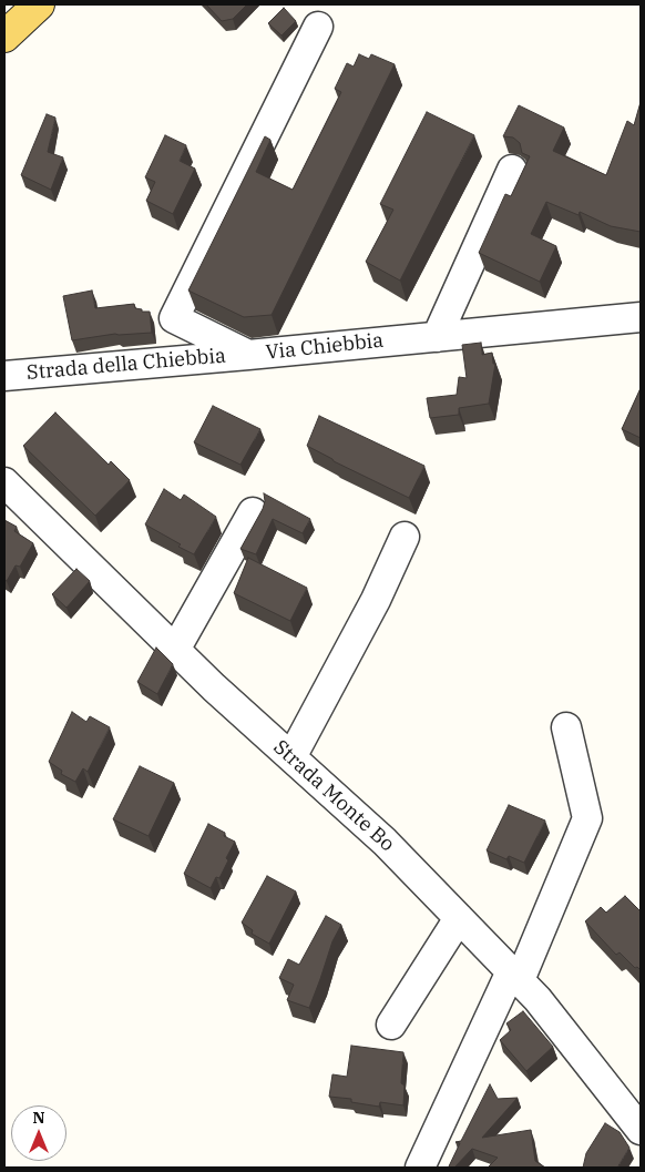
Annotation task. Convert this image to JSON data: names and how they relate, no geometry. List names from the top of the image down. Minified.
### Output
{"streets":{"street":["Via Chiebbia","Strada della Chiebbia","Strada Monte Bo"]},"crossings":[["Via Chiebbia","Strada della Chiebbia"]],"north":"top"}
